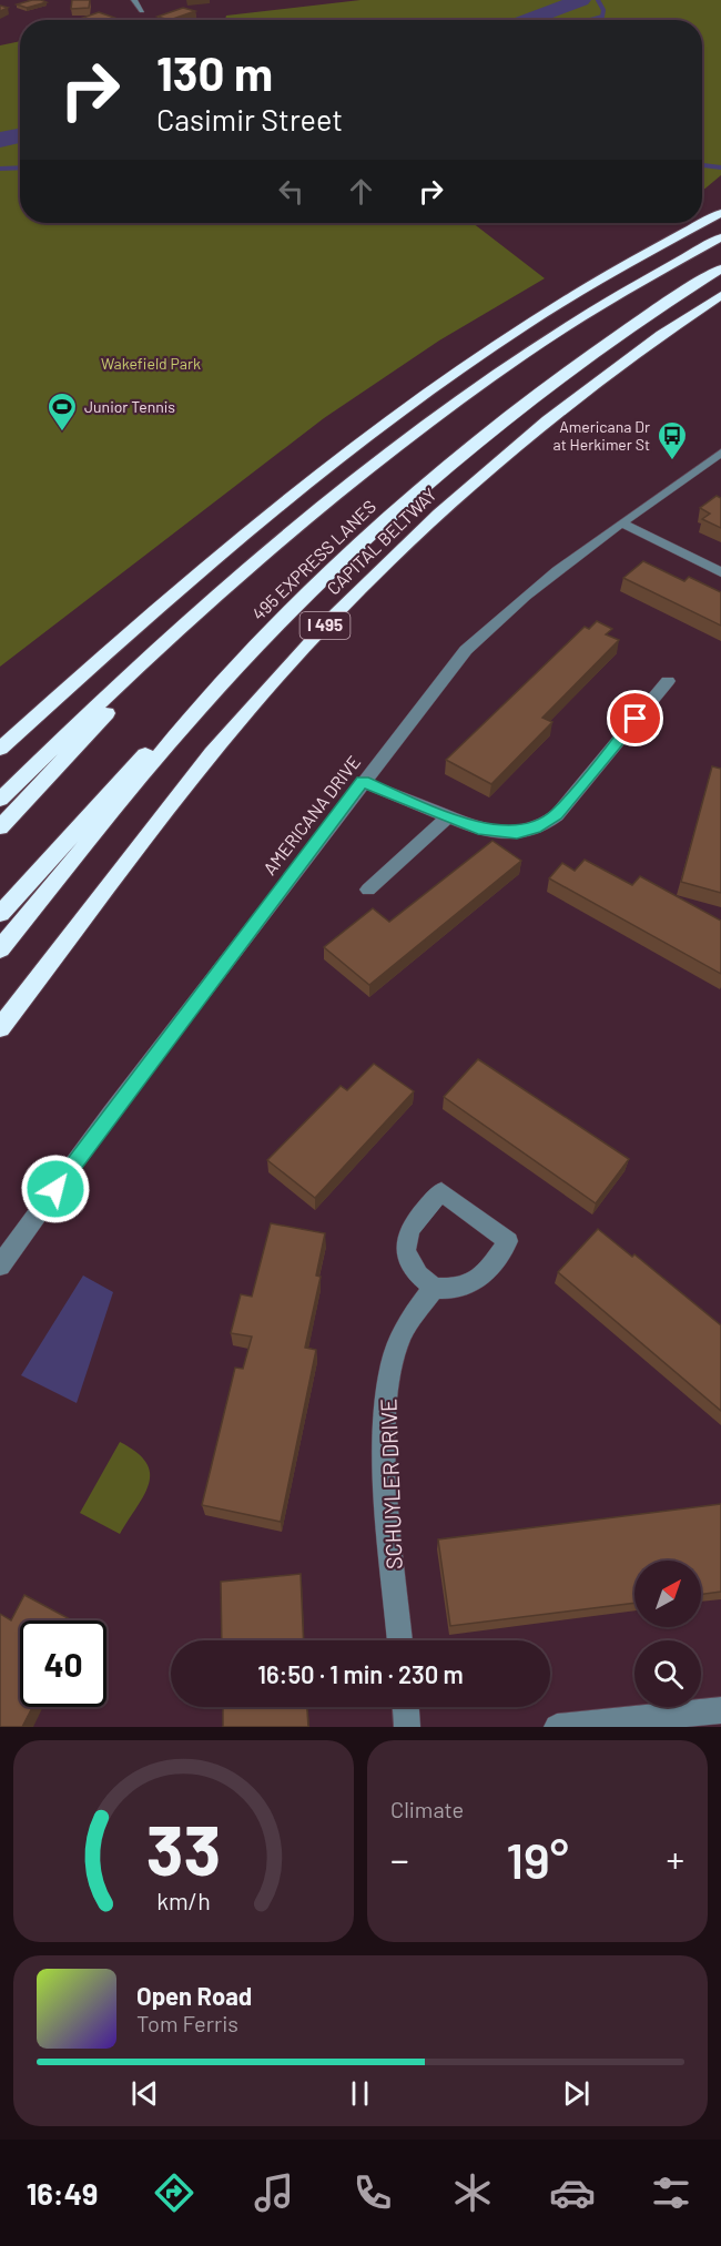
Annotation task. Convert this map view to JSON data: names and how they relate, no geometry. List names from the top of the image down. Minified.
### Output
{"streets":{"highway":["CAPITAL BELTWAY","495 EXPRESS LANES","I 495"],"street":["AMERICANA DRIVE","SCHUYLER DRIVE"]},"parks":["Wakefield Park"],"places":{"sports":["Junior Tennis"],"bus stop":["Americana Dr at Herkimer St"]},"north":"top right","page":{"turn":["130 m","Casimir Street"],"limit":"40","trip":"16:50 · 1 min · 230 m","tile":"Climate","heat":["−","19°","+"],"song":["Open Road","Tom Ferris"],"tabs":"16:49","gauge":["33","km/h"]}}
